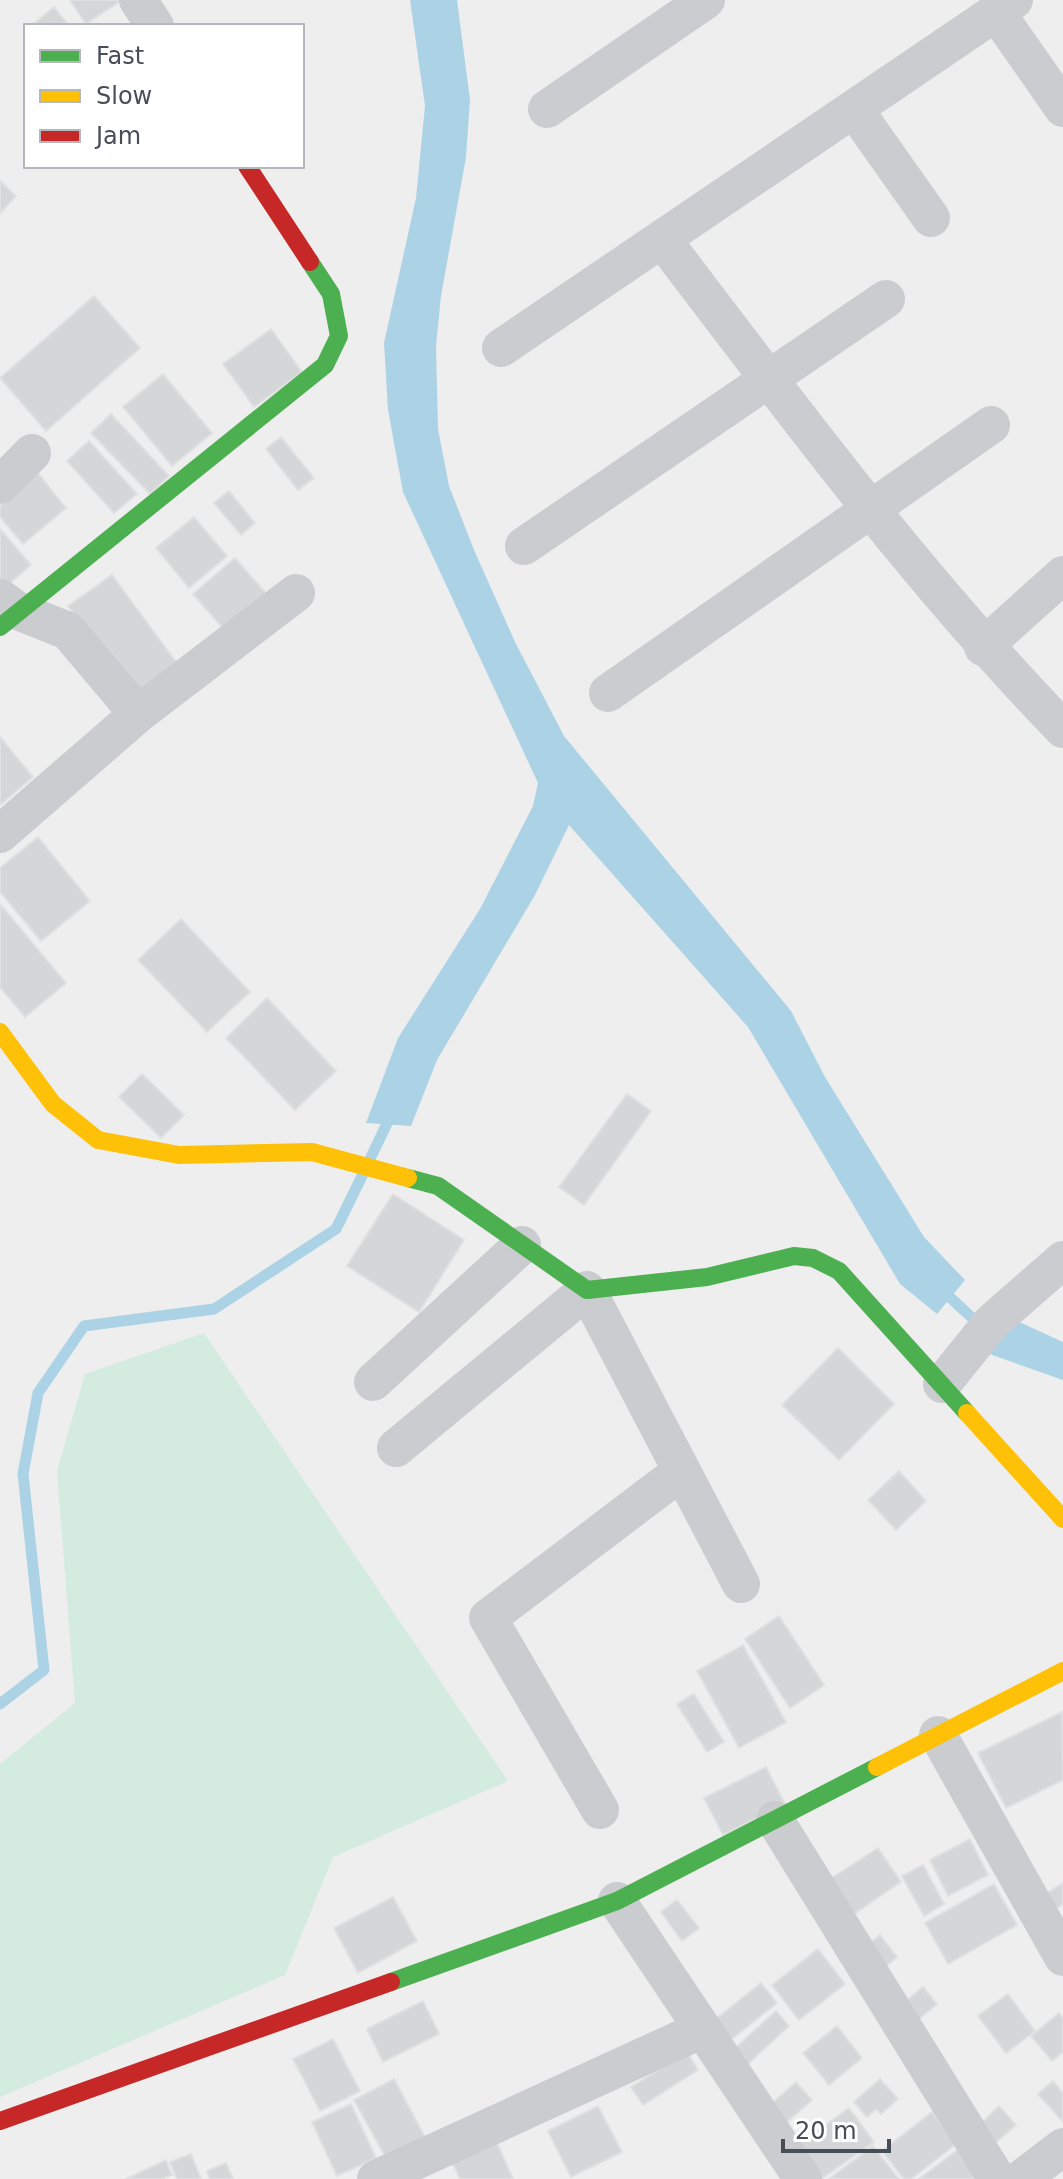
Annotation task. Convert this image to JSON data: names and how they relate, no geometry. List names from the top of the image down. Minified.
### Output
{"legend":["Fast","Slow","Jam"],"scale_bar":"20 m"}
